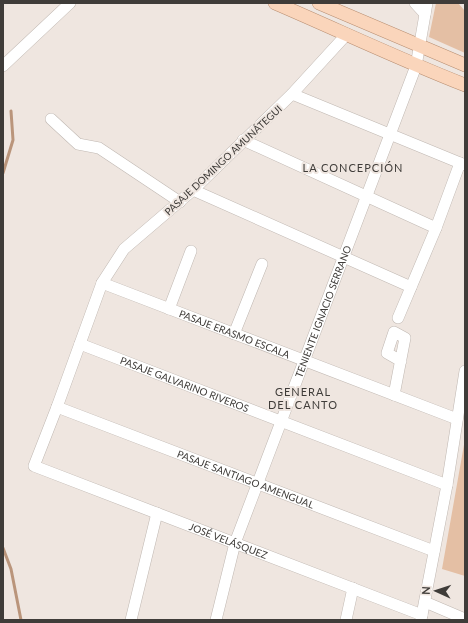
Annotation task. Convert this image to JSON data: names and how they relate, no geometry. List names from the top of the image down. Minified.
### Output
{"streets":{"street":["PASAJE DOMINGO AMUNÁTEGUI","TENIENTE IGNACIO SERRANO","PASAJE ERASMO ESCALA","PASAJE GALVARINO RIVEROS","PASAJE SANTIAGO AMENGUAL","JOSÉ VELÁSQUEZ"]},"crossings":[["PASAJE DOMINGO AMUNÁTEGUI","PASAJE ERASMO ESCALA"],["PASAJE DOMINGO AMUNÁTEGUI","PASAJE GALVARINO RIVEROS"],["PASAJE DOMINGO AMUNÁTEGUI","PASAJE SANTIAGO AMENGUAL"],["PASAJE DOMINGO AMUNÁTEGUI","JOSÉ VELÁSQUEZ"],["TENIENTE IGNACIO SERRANO","PASAJE ERASMO ESCALA"],["TENIENTE IGNACIO SERRANO","PASAJE GALVARINO RIVEROS"],["TENIENTE IGNACIO SERRANO","PASAJE SANTIAGO AMENGUAL"],["TENIENTE IGNACIO SERRANO","JOSÉ VELÁSQUEZ"]],"districts":["LA CONCEPCIÓN","GENERAL DEL CANTO"],"north":"left"}
